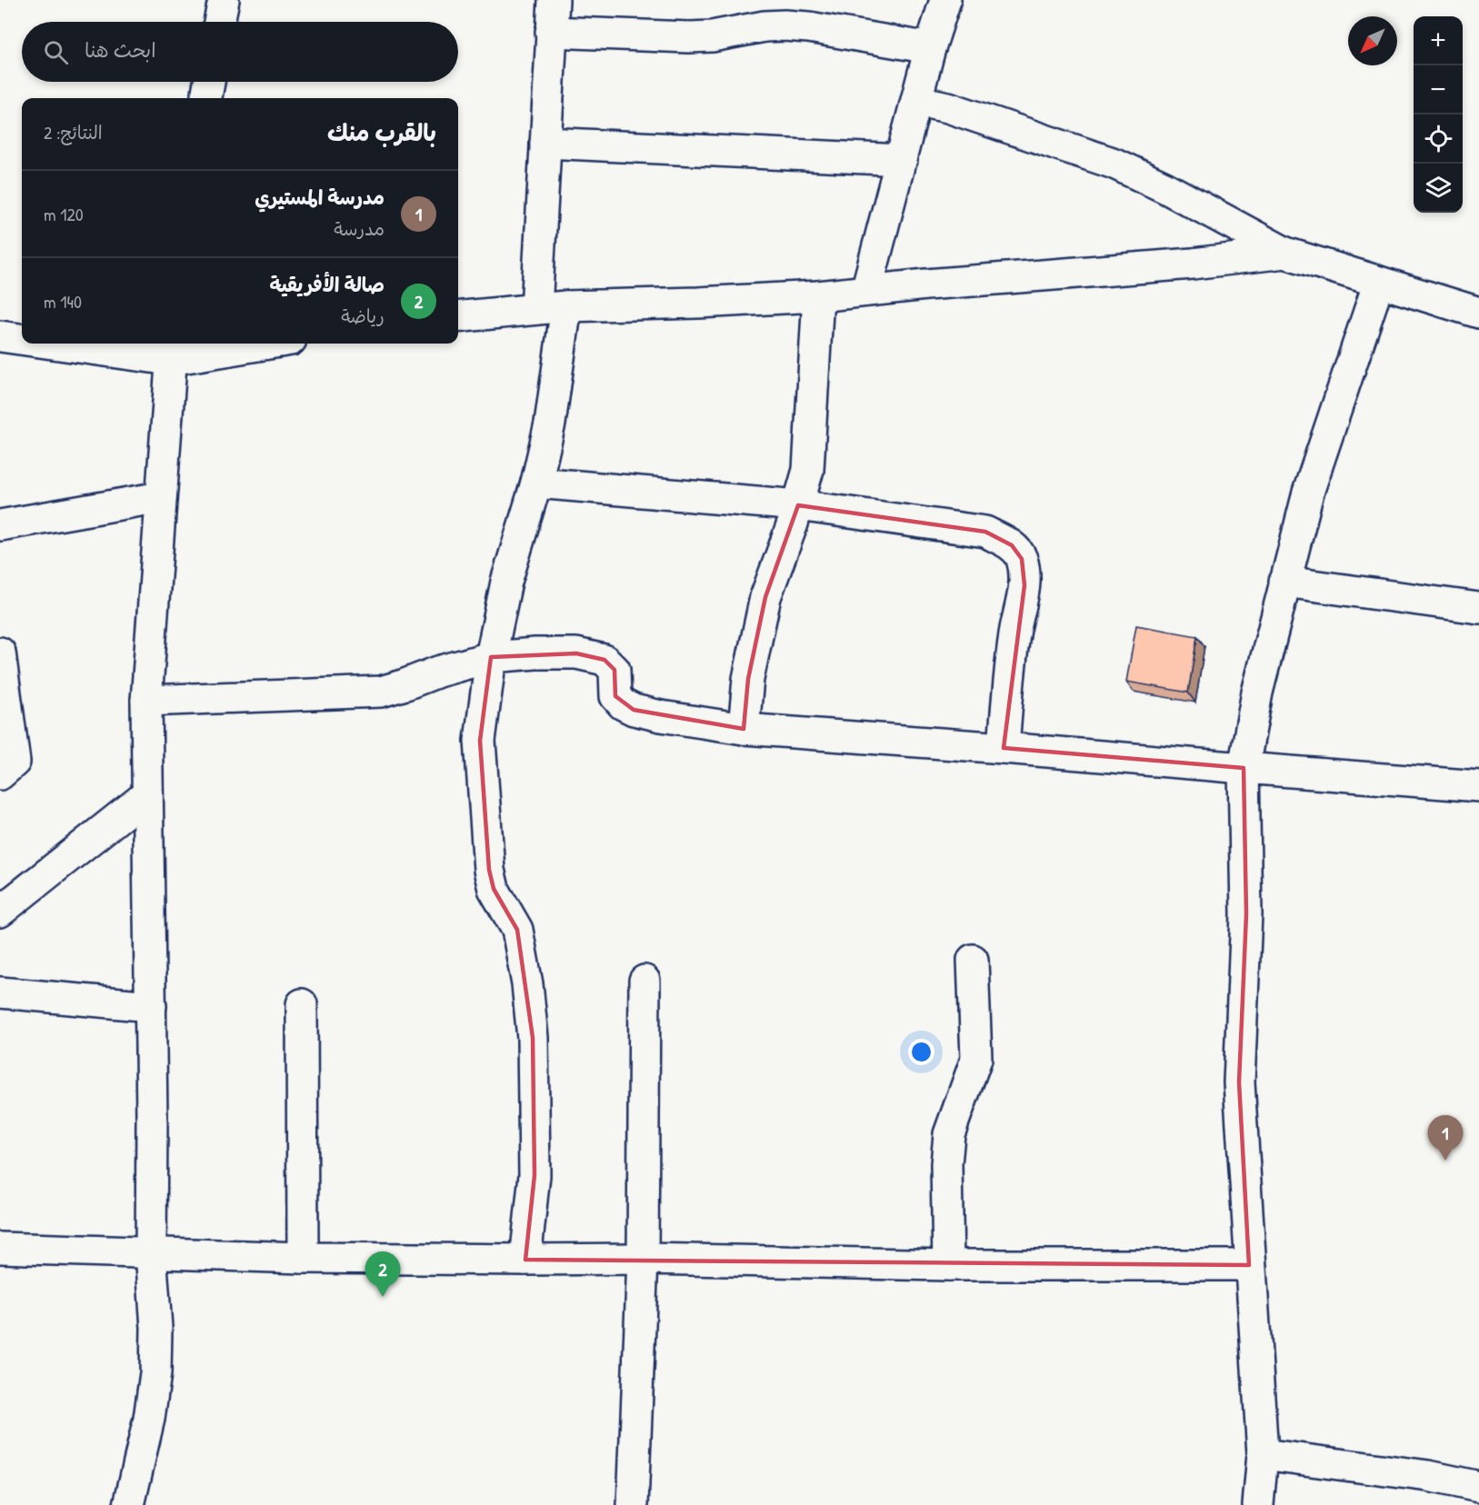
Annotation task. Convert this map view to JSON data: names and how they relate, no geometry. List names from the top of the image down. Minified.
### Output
{"north":"bottom left","page":{"map_buttons":["+","−"],"search":"ابحث هنا","heading":["بالقرب منك","النتائج: 2"],"list":[{"mark":"1","name":"مدرسة المستيري","note":"مدرسة","value":"120 m"},{"mark":"2","name":"صالة الأفريقية","note":"رياضة","value":"140 m"}],"pins":["1","2"]}}
